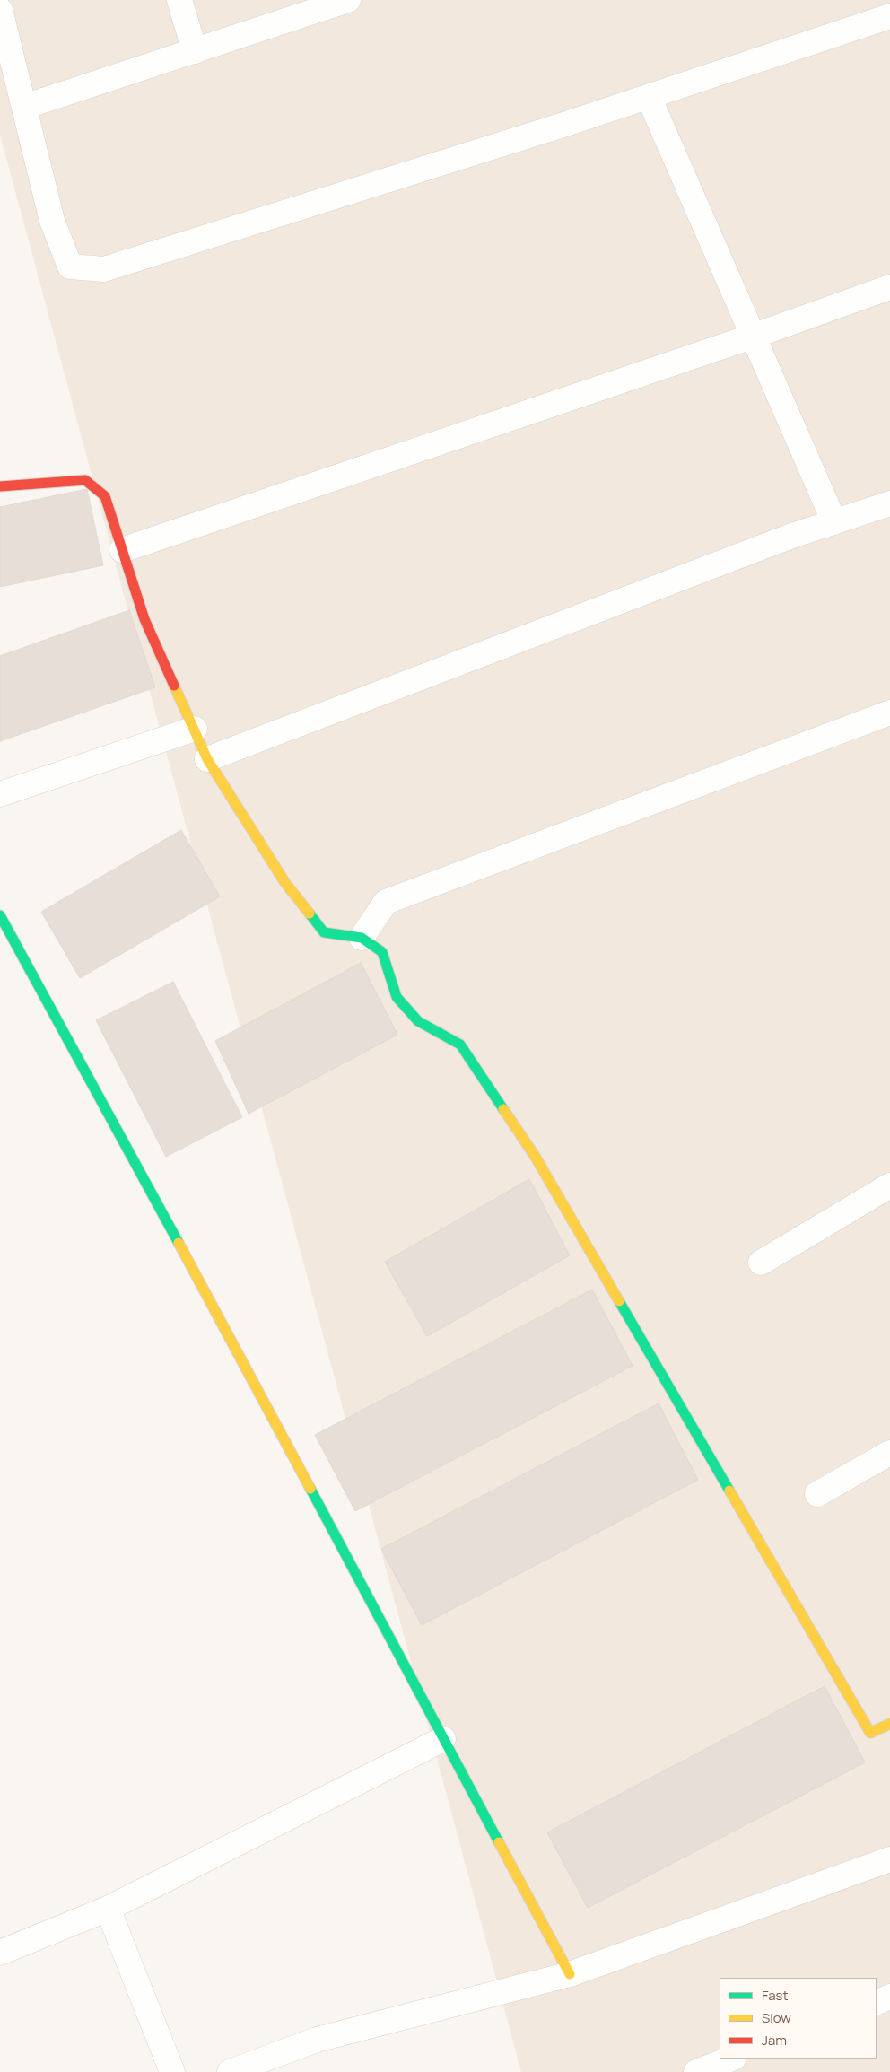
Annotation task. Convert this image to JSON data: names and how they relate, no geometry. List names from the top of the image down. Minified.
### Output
{"legend":["Fast","Slow","Jam"]}
